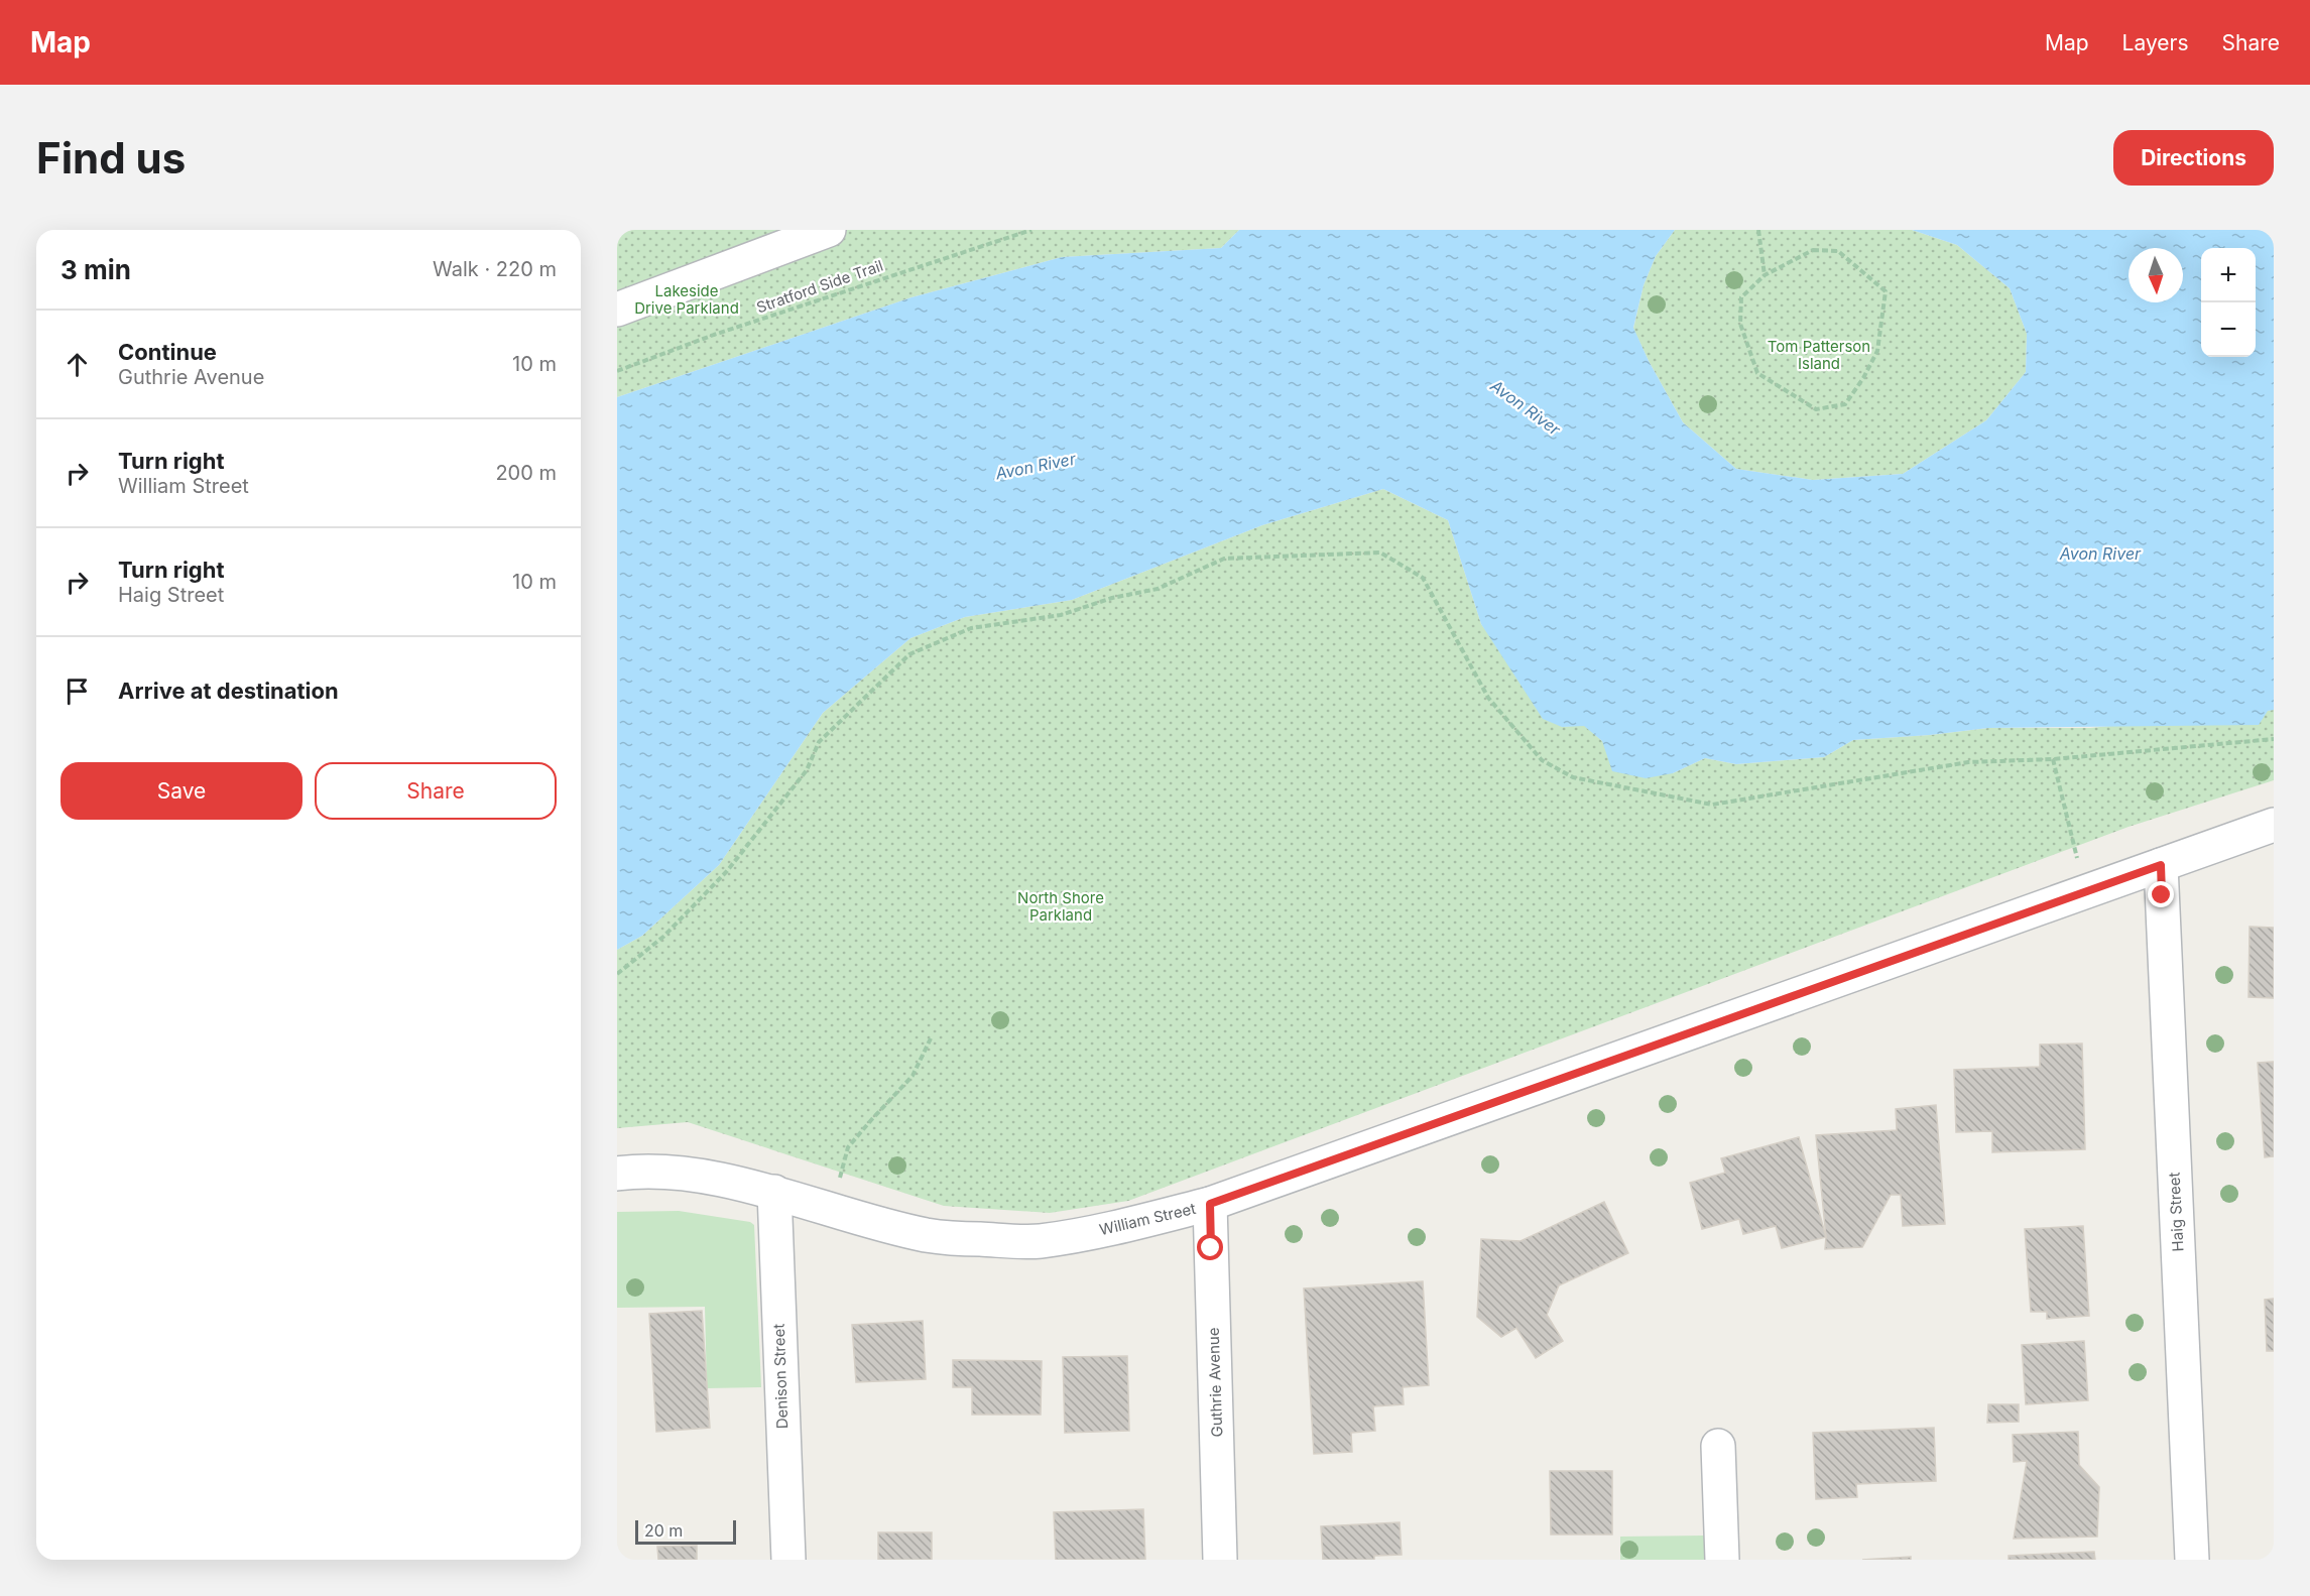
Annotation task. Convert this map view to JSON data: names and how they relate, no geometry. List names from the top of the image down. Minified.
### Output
{"streets":{"street":["Haig Street","William Street","Denison Street","Guthrie Avenue"],"path":["Stratford Side Trail"]},"crossings":[["Haig Street","William Street"],["William Street","Denison Street"],["William Street","Guthrie Avenue"]],"water":["Avon River"],"parks":["Lakeside Drive Parkland","Tom Patterson Island","North Shore Parkland"],"scale_bar":"20 m","north":"bottom","page":{"header":"Map","nav":["Map","Layers","Share"],"buttons":["Directions",["Save","Share"]],"title":"Find us","heading":["3 min","Walk · 220 m"],"map_buttons":["+","−"],"list":[["Continue","Guthrie Avenue","10 m"],["Turn right","William Street","200 m"],["Turn right","Haig Street","10 m"],"Arrive at destination"],"scale":"20 m"}}
